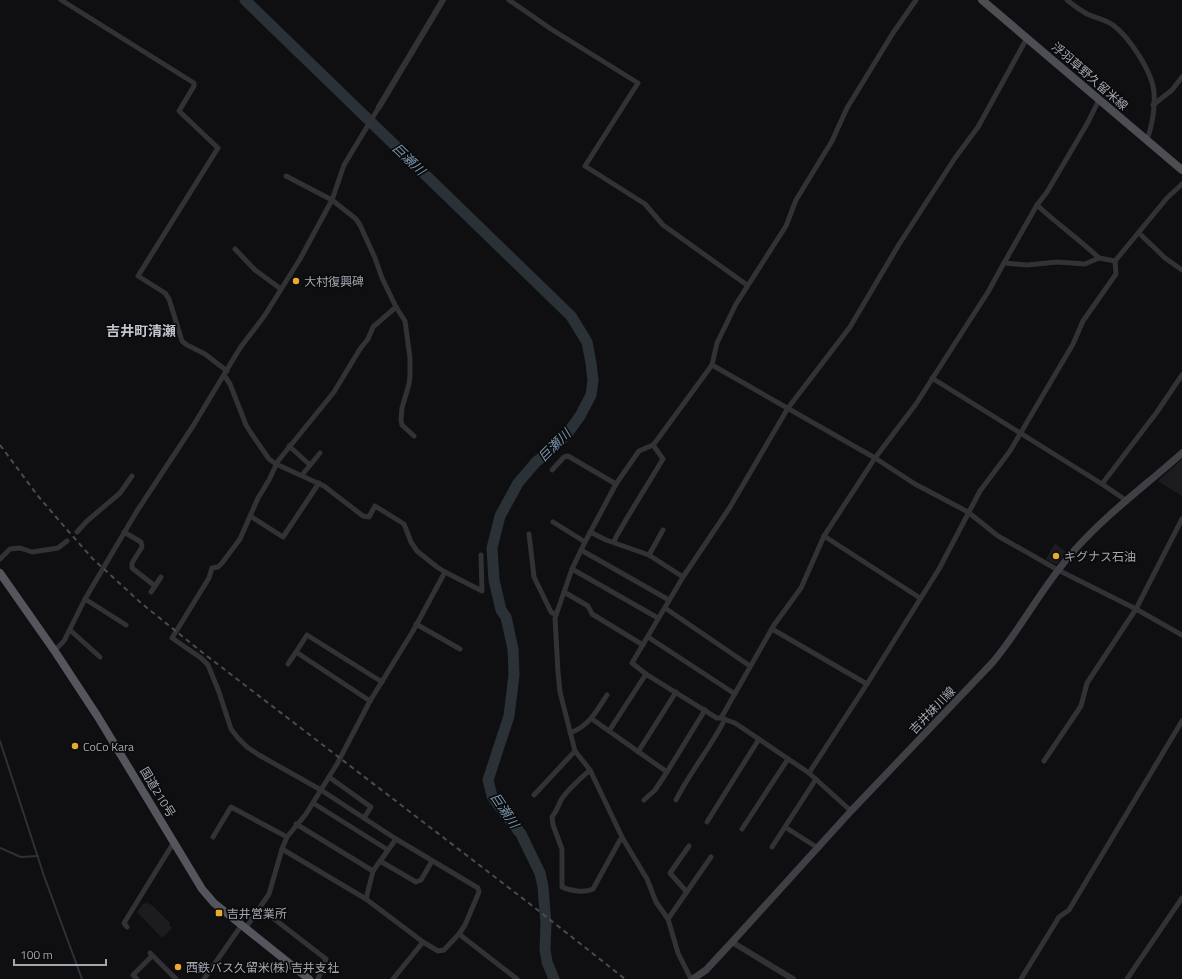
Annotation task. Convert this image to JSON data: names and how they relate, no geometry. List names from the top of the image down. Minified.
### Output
{"streets":{"highway":["国道210号"],"main road":["浮羽草野久留米線","吉井妹川線"]},"districts":["吉井町清瀬"],"water":["巨瀬川"],"places":{"other":["大村復興碑","キグナス石油","CoCo Kara","西鉄バス久留米(株) 吉井支社"],"transit":["吉井営業所"]},"scale_bar":"100 m"}
